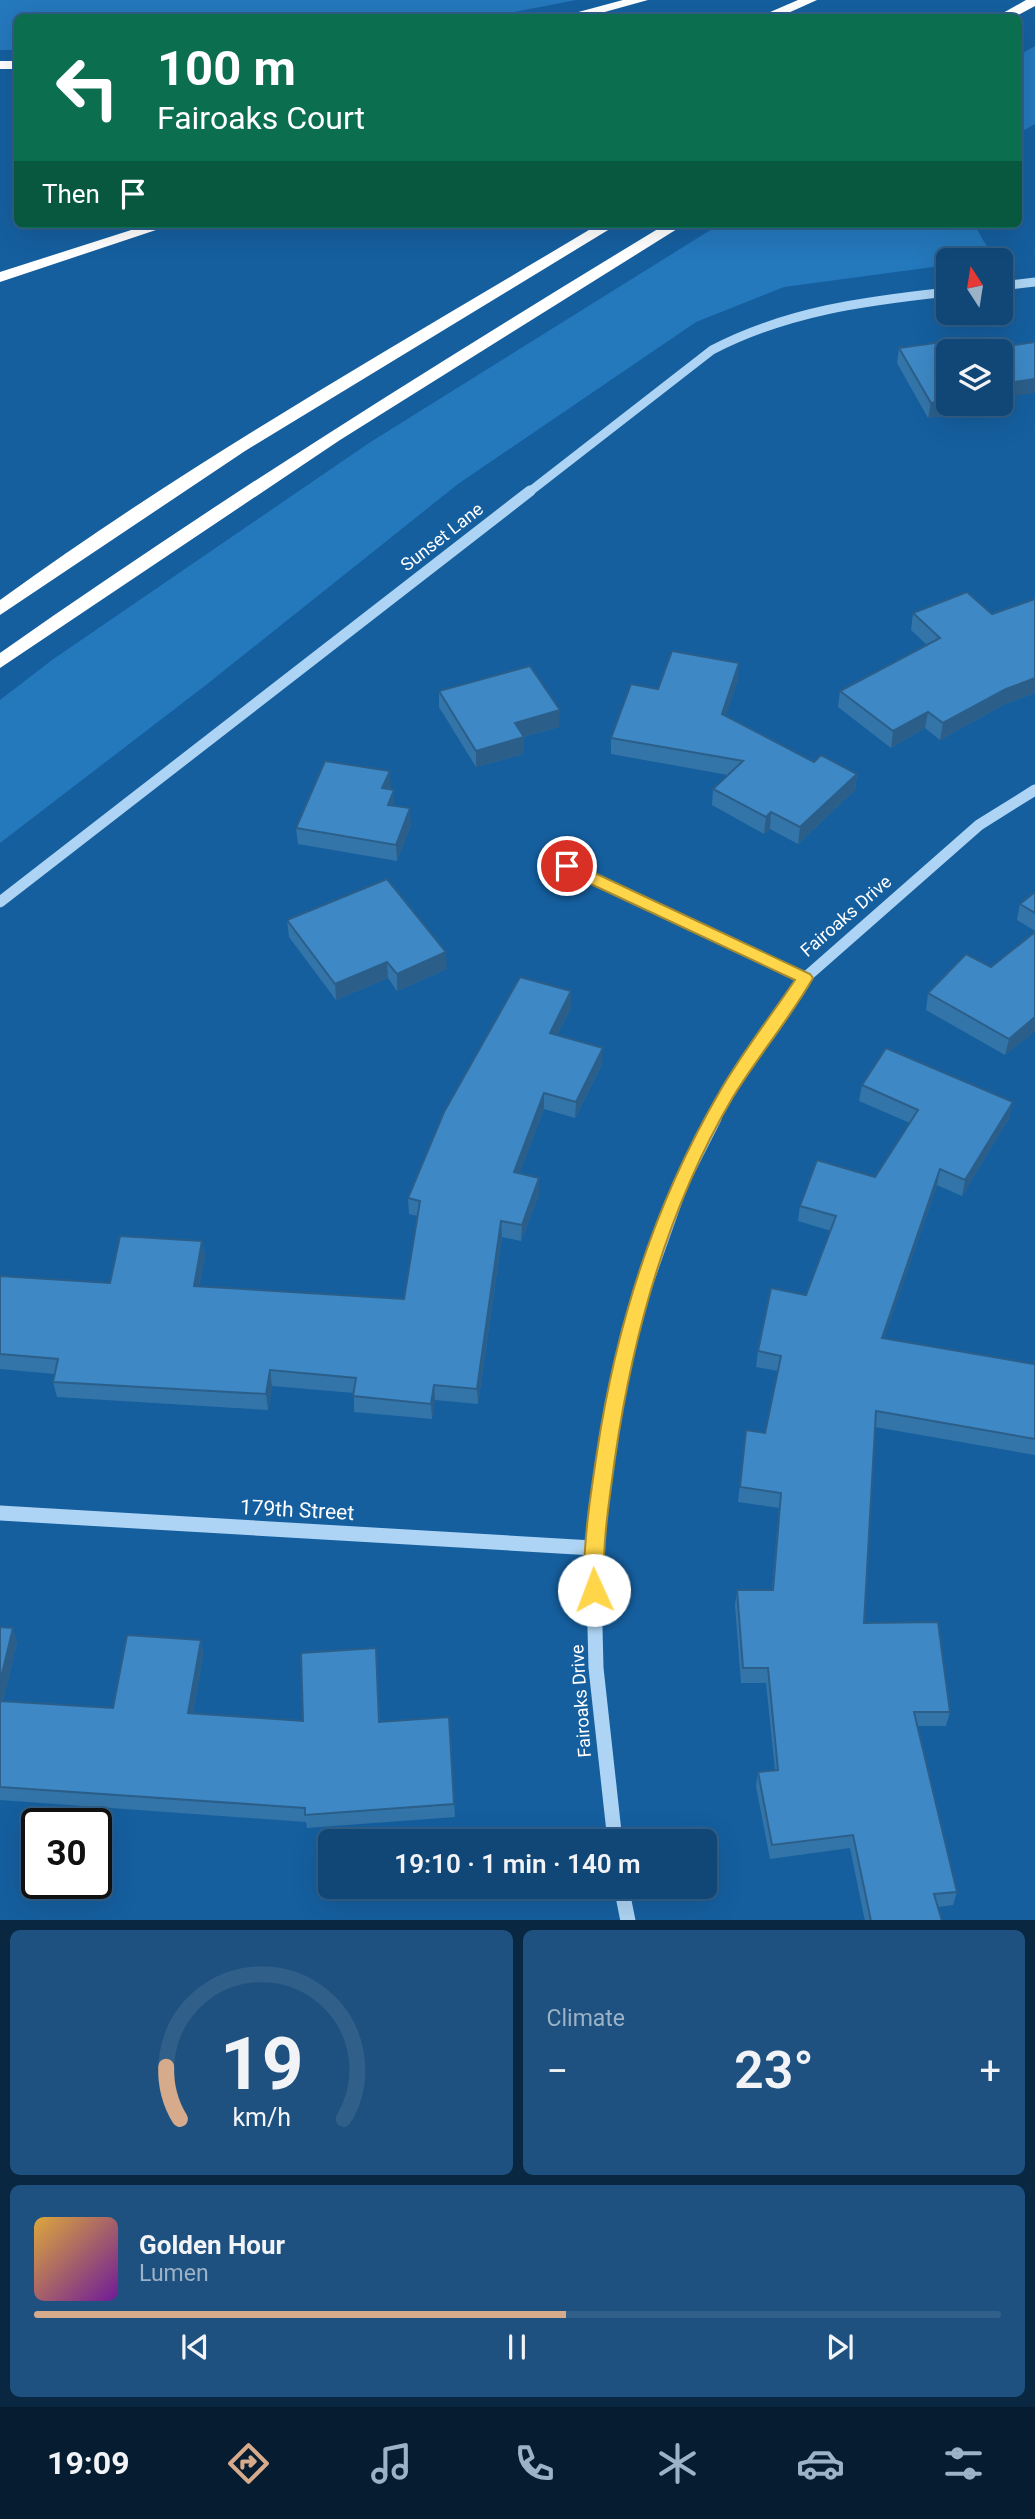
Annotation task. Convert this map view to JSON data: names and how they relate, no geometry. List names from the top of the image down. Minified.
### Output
{"streets":{"street":["Sunset Lane","Fairoaks Drive","179th Street"]},"crossings":[["Fairoaks Drive","179th Street"]],"north":"top","page":{"turn":["100 m","Fairoaks Court"],"then":"Then","limit":"30","trip":"19:10 · 1 min · 140 m","tile":"Climate","heat":["−","23°","+"],"song":["Golden Hour","Lumen"],"tabs":"19:09","gauge":["19","km/h"]}}
